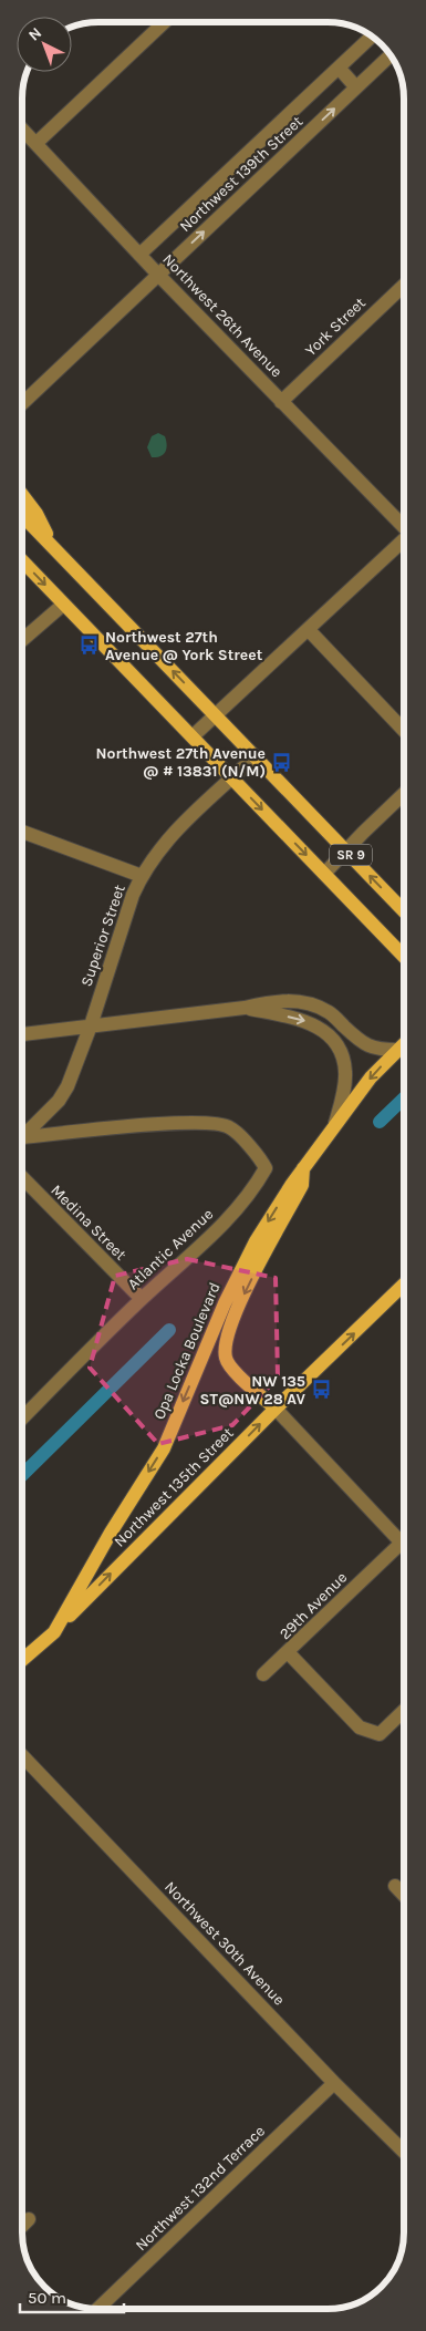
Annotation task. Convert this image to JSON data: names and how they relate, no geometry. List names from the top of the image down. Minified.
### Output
{"streets":{"main road":["SR 9","Opa Locka Boulevard","Northwest 135th Street"],"street":["Northwest 139th Street","Northwest 26th Avenue","York Street","Superior Street","Medina Street","Atlantic Avenue","29th Avenue","Northwest 30th Avenue","Northwest 132nd Terrace"]},"crossings":[["Northwest 139th Street","Northwest 26th Avenue"],["Northwest 26th Avenue","York Street"],["SR 9","Superior Street"],["Medina Street","Atlantic Avenue"],["Opa Locka Boulevard","Northwest 135th Street"],["Northwest 30th Avenue","Northwest 132nd Terrace"]],"one_way":["Opa Locka Boulevard","Northwest 135th Street"],"places":{"bus stop":["Northwest 27th Avenue @ York Street","Northwest 27th Avenue @ # 13831 (N/M)","NW 135 ST@NW 28 AV"]},"scale_bar":"50 m","north":"top left"}
